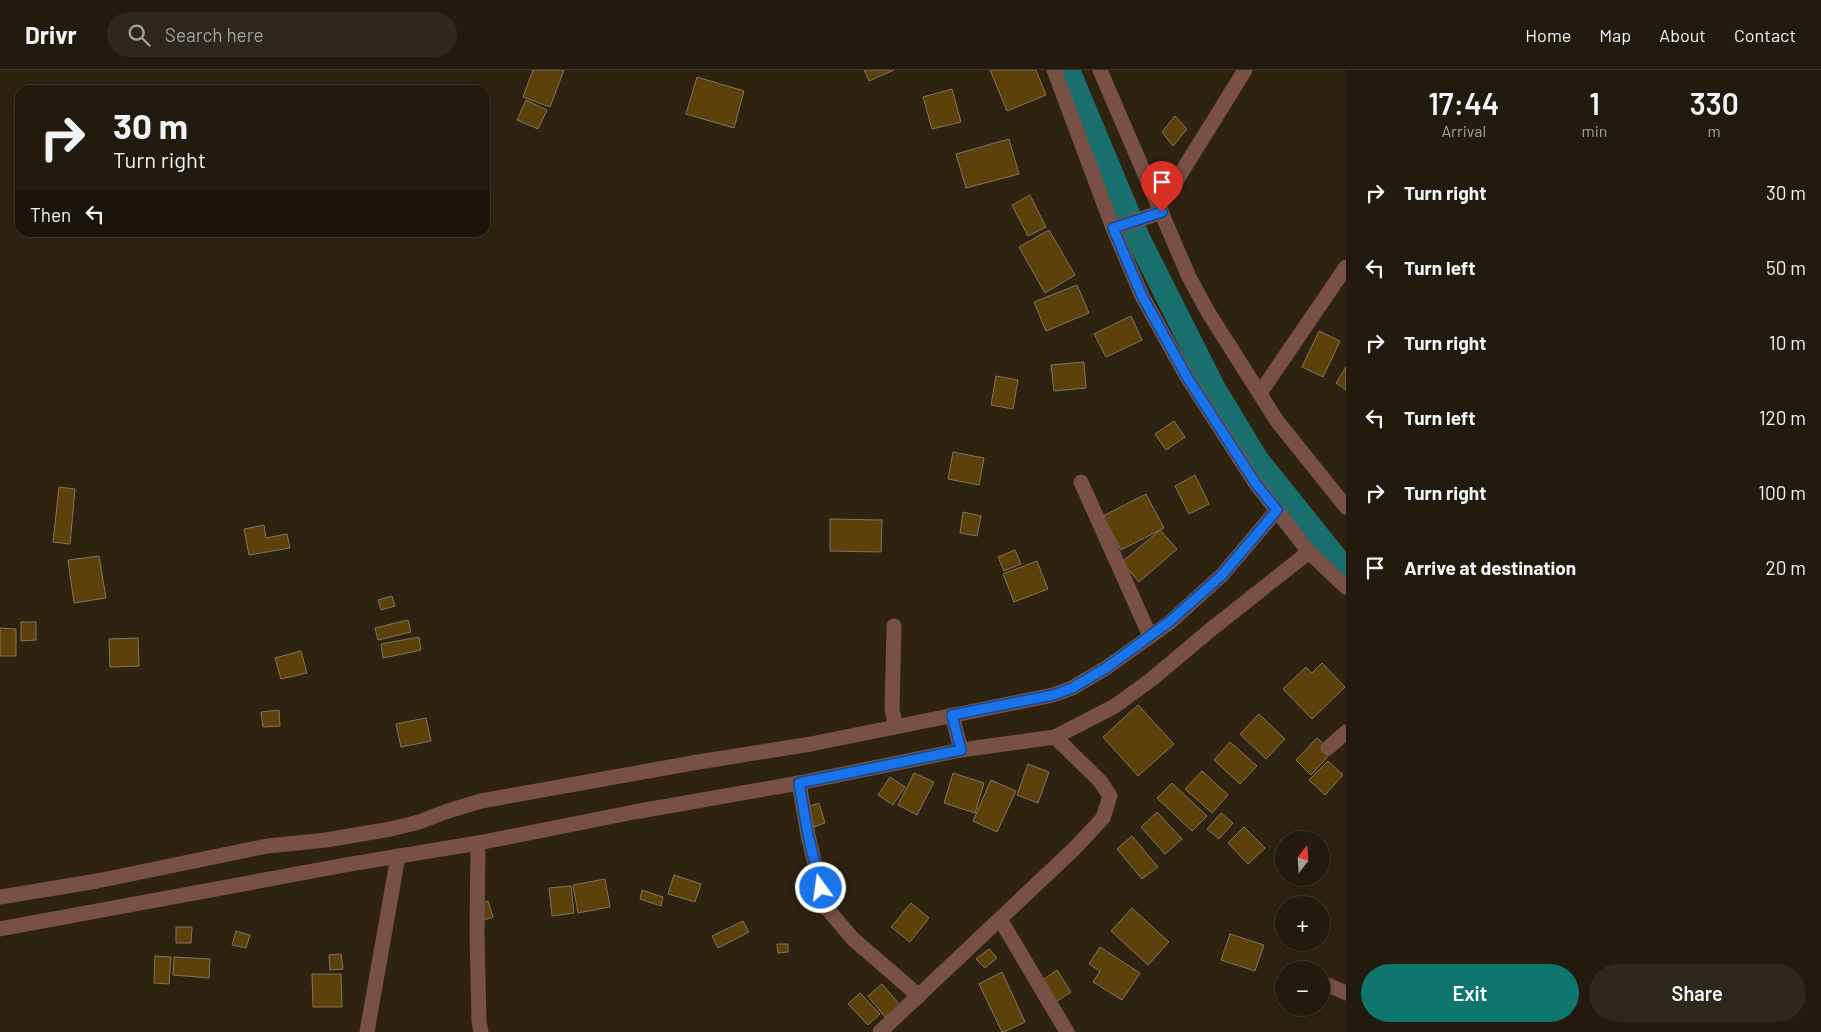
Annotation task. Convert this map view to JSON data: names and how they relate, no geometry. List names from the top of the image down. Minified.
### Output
{"north":"top","page":{"header":"Drivr","search":"Search here","nav":["Home","Map","About","Contact"],"eta":["17:44","Arrival","1","min","330","m"],"turn":["30 m","Turn right"],"list":[{"name":"Turn right","value":"30 m"},{"name":"Turn left","value":"50 m"},{"name":"Turn right","value":"10 m"},{"name":"Turn left","value":"120 m"},{"name":"Turn right","value":"100 m"},{"name":"Arrive at destination","value":"20 m"}],"then":"Then","map_buttons":["+","−"],"buttons":["Exit","Share"]}}
